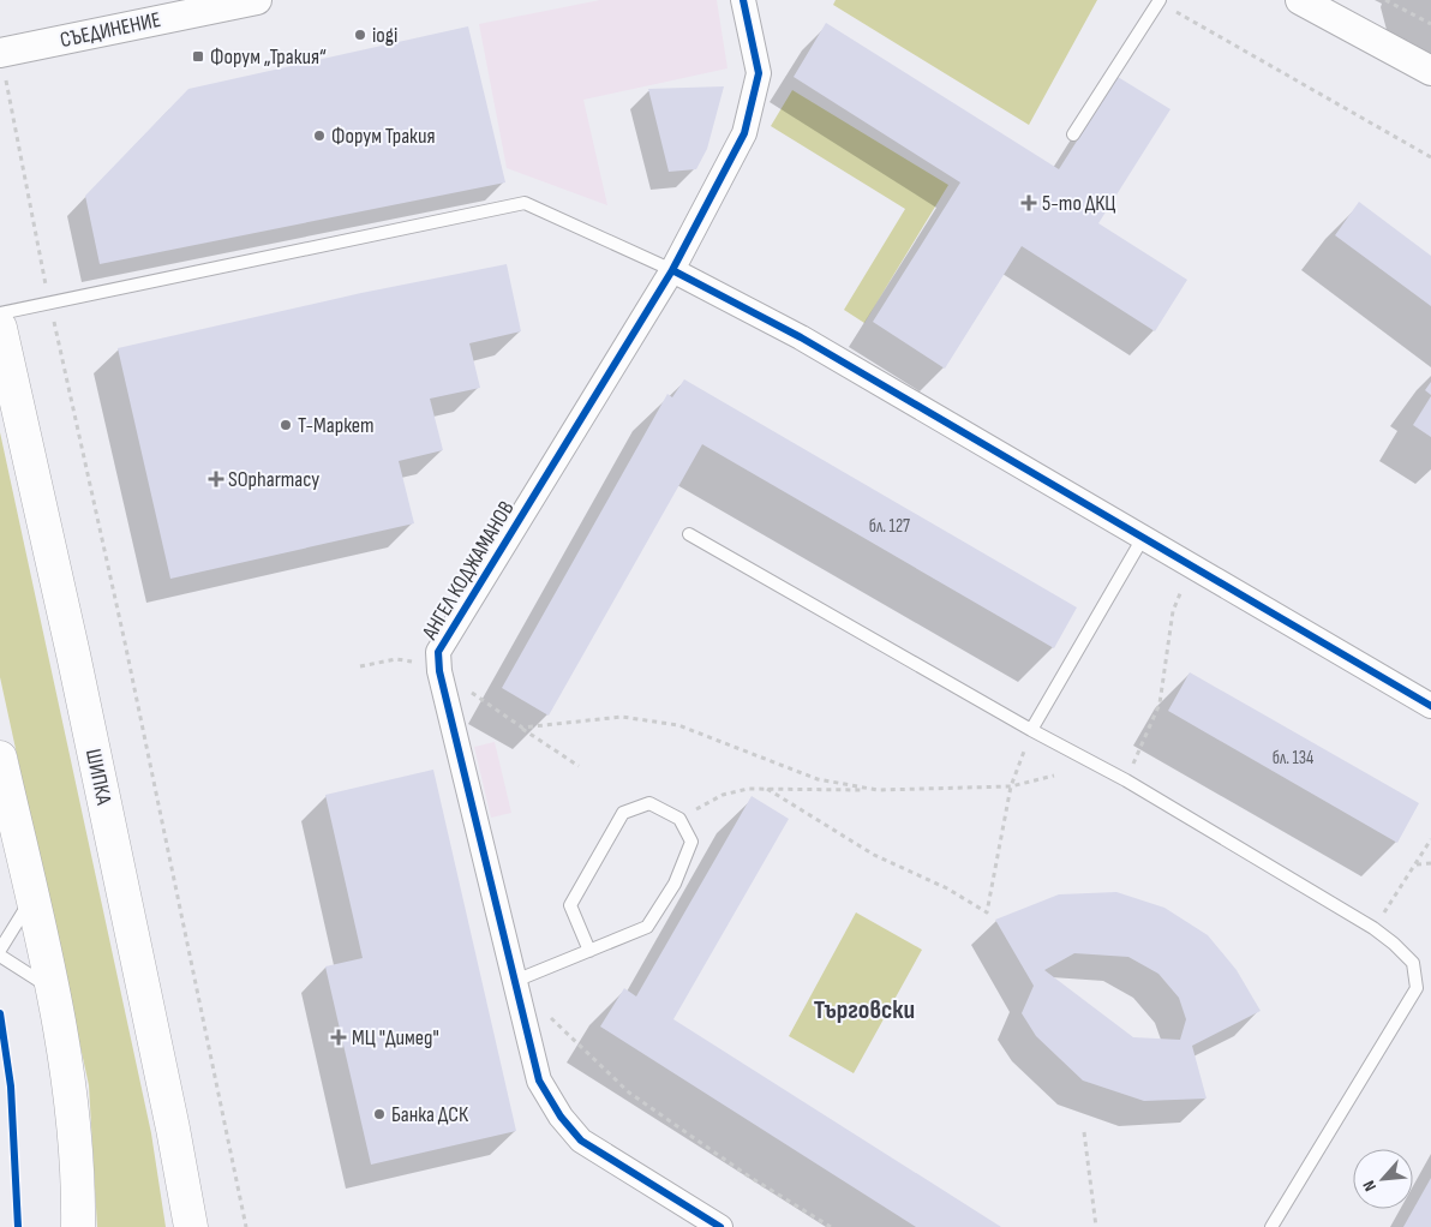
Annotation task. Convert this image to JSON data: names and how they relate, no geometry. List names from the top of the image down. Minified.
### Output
{"streets":{"main road":["ШИПКА"],"street":["СЪЕДИНЕНИЕ","АНГЕЛ КОДЖАМАНОВ"]},"districts":["Търговски"],"places":{"other":["iogi","Форум Тракия","Т-Маркет","Банка ДСК"],"transit":["Форум „Тракия“"],"health":["5-то ДКЦ","SOpharmacy","МЦ \"Димед\""]},"house_numbers":["бл. 127","бл. 134"],"north":"bottom left"}
